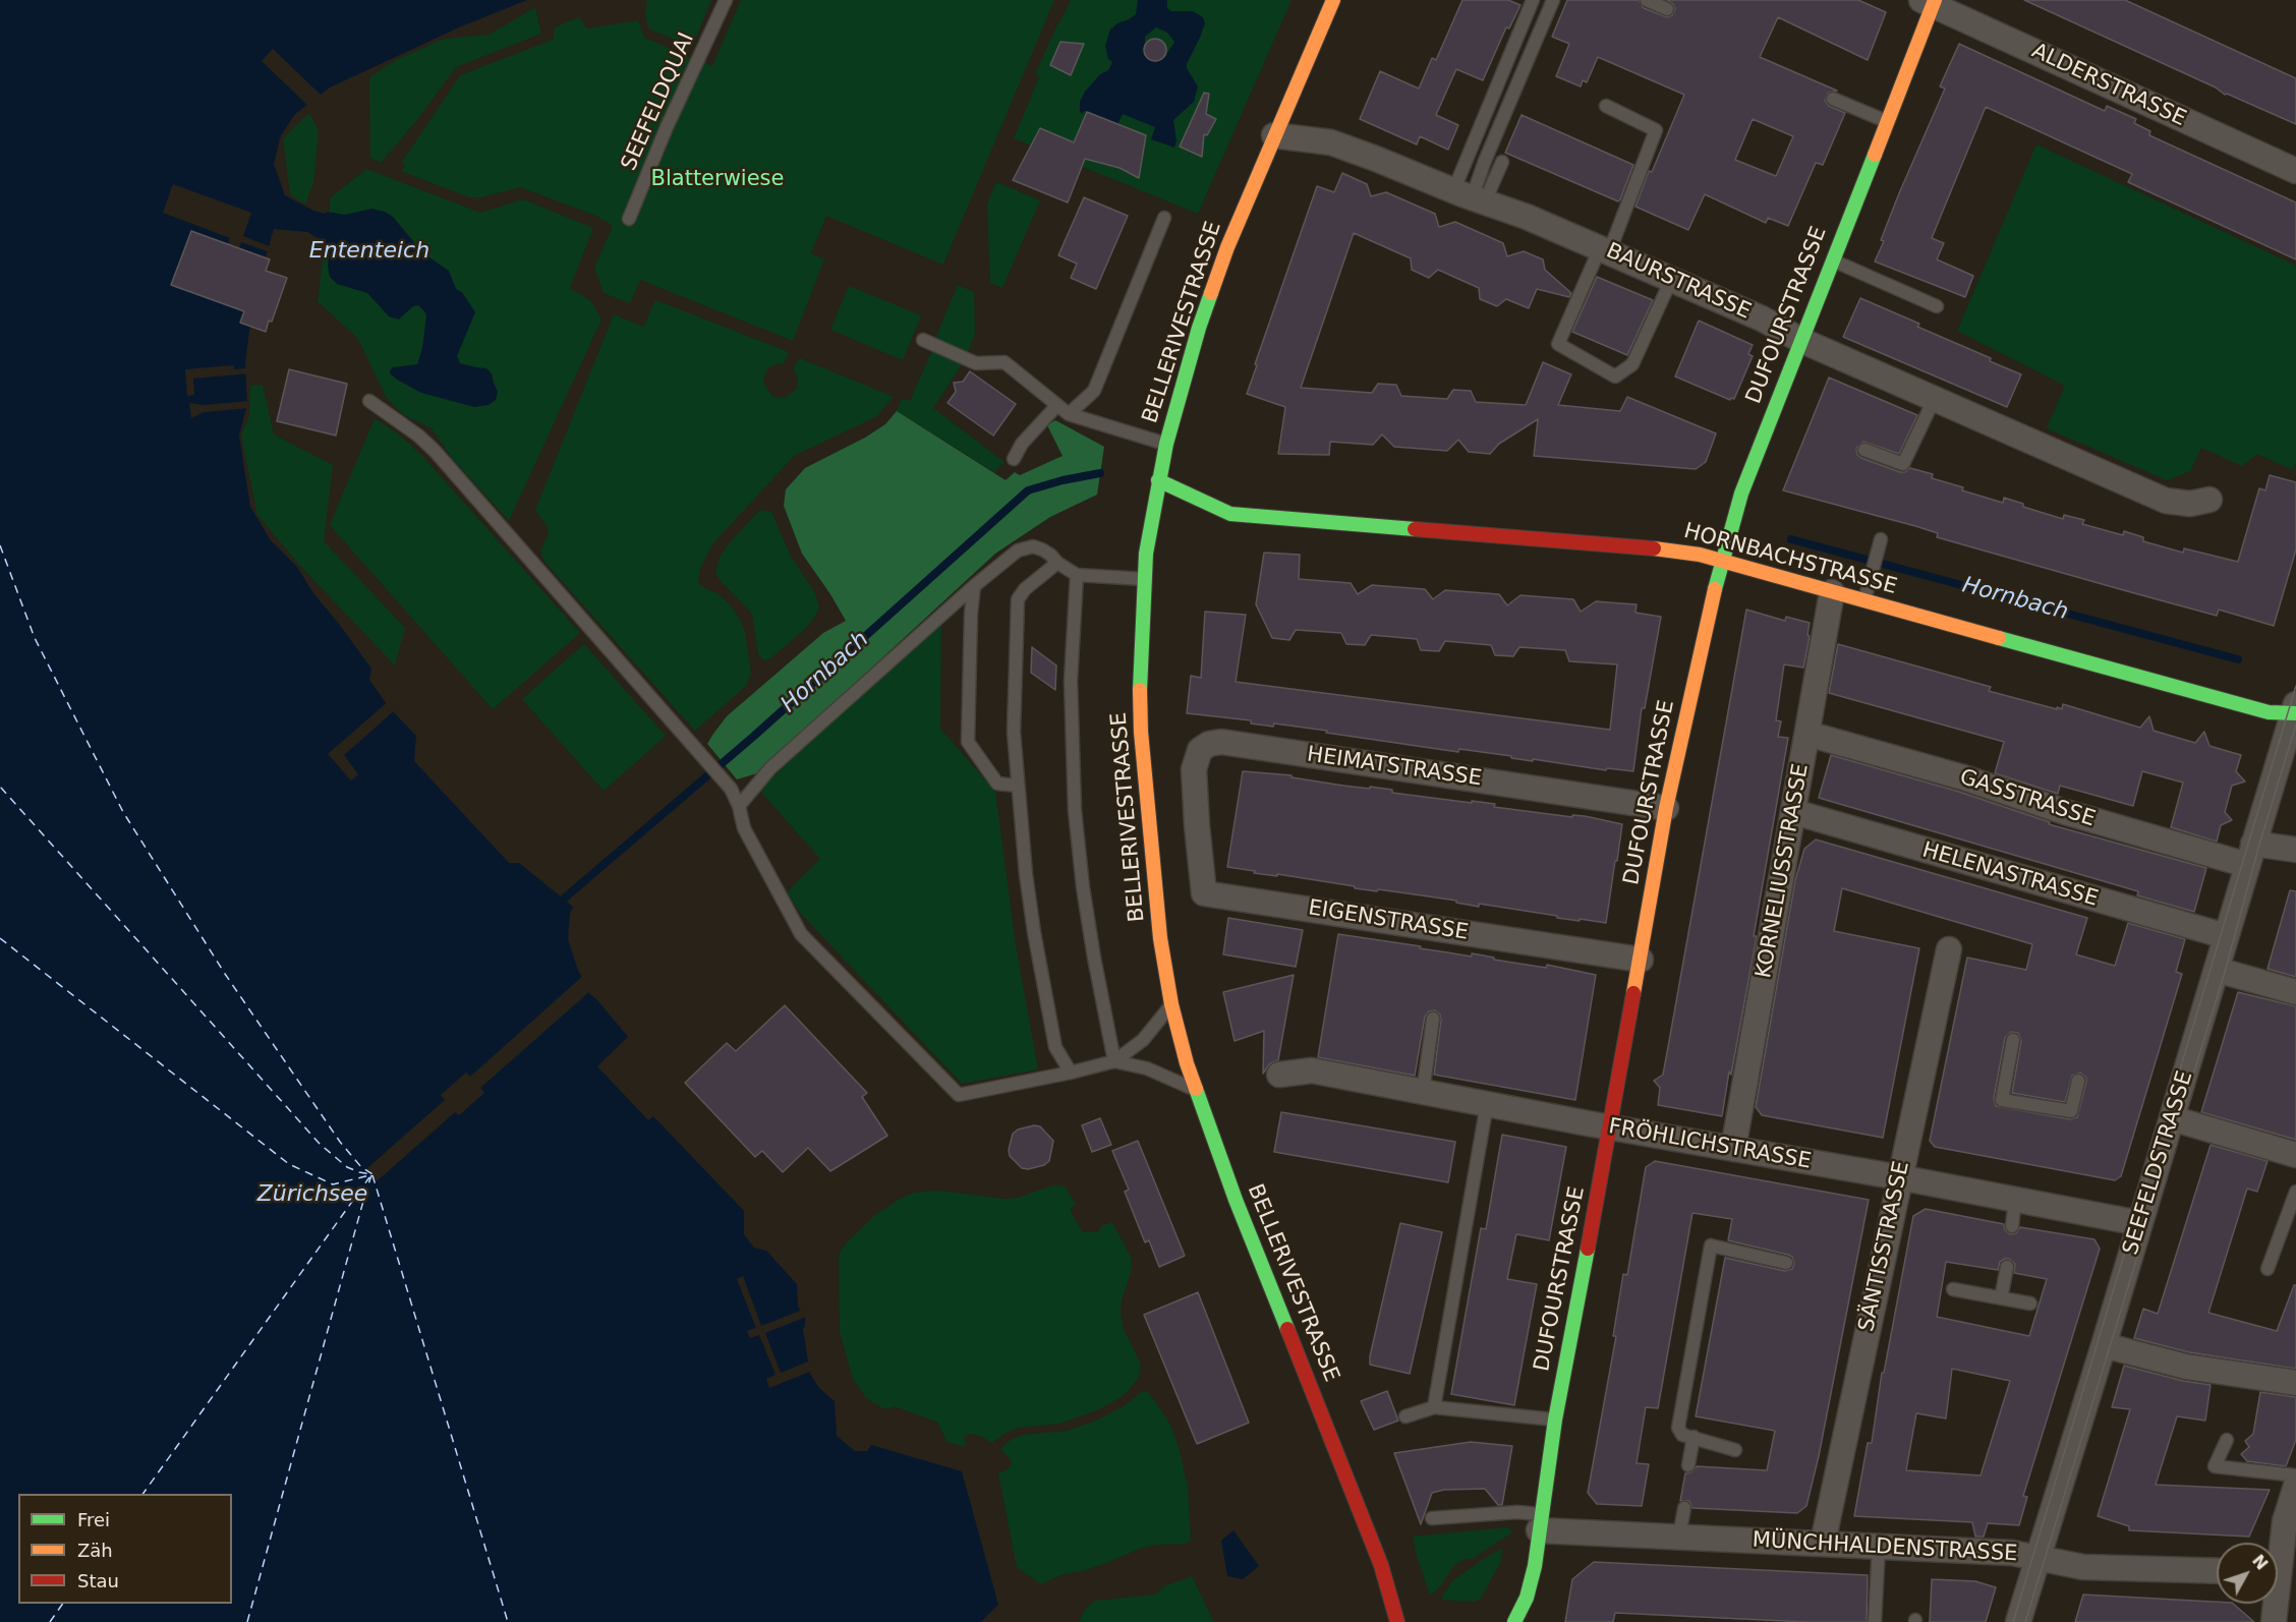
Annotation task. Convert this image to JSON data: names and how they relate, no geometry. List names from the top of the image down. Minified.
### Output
{"streets":{"street":["ALDERSTRASSE","BAURSTRASSE","DUFOURSTRASSE","BELLERIVESTRASSE","HORNBACHSTRASSE","HEIMATSTRASSE","GASSTRASSE","KORNELIUSSTRASSE","HELENASTRASSE","EIGENSTRASSE","FRÖHLICHSTRASSE","SEEFELDSTRASSE","SÄNTISSTRASSE","MÜNCHHALDENSTRASSE"],"lane":["SEEFELDQUAI"]},"crossings":[["ALDERSTRASSE","DUFOURSTRASSE"],["BAURSTRASSE","DUFOURSTRASSE"],["BAURSTRASSE","BELLERIVESTRASSE"],["DUFOURSTRASSE","HORNBACHSTRASSE"],["DUFOURSTRASSE","HEIMATSTRASSE"],["DUFOURSTRASSE","EIGENSTRASSE"],["DUFOURSTRASSE","FRÖHLICHSTRASSE"],["DUFOURSTRASSE","MÜNCHHALDENSTRASSE"],["BELLERIVESTRASSE","HORNBACHSTRASSE"],["HORNBACHSTRASSE","KORNELIUSSTRASSE"],["HORNBACHSTRASSE","SEEFELDSTRASSE"],["HEIMATSTRASSE","EIGENSTRASSE"],["GASSTRASSE","KORNELIUSSTRASSE"],["GASSTRASSE","SEEFELDSTRASSE"],["KORNELIUSSTRASSE","HELENASTRASSE"],["KORNELIUSSTRASSE","FRÖHLICHSTRASSE"],["HELENASTRASSE","SEEFELDSTRASSE"],["FRÖHLICHSTRASSE","SEEFELDSTRASSE"],["FRÖHLICHSTRASSE","SÄNTISSTRASSE"],["SEEFELDSTRASSE","MÜNCHHALDENSTRASSE"],["SÄNTISSTRASSE","MÜNCHHALDENSTRASSE"]],"water":["Ententeich","Hornbach","Zürichsee"],"parks":["Blatterwiese"],"legend":["Frei","Zäh","Stau"],"north":"top right"}
